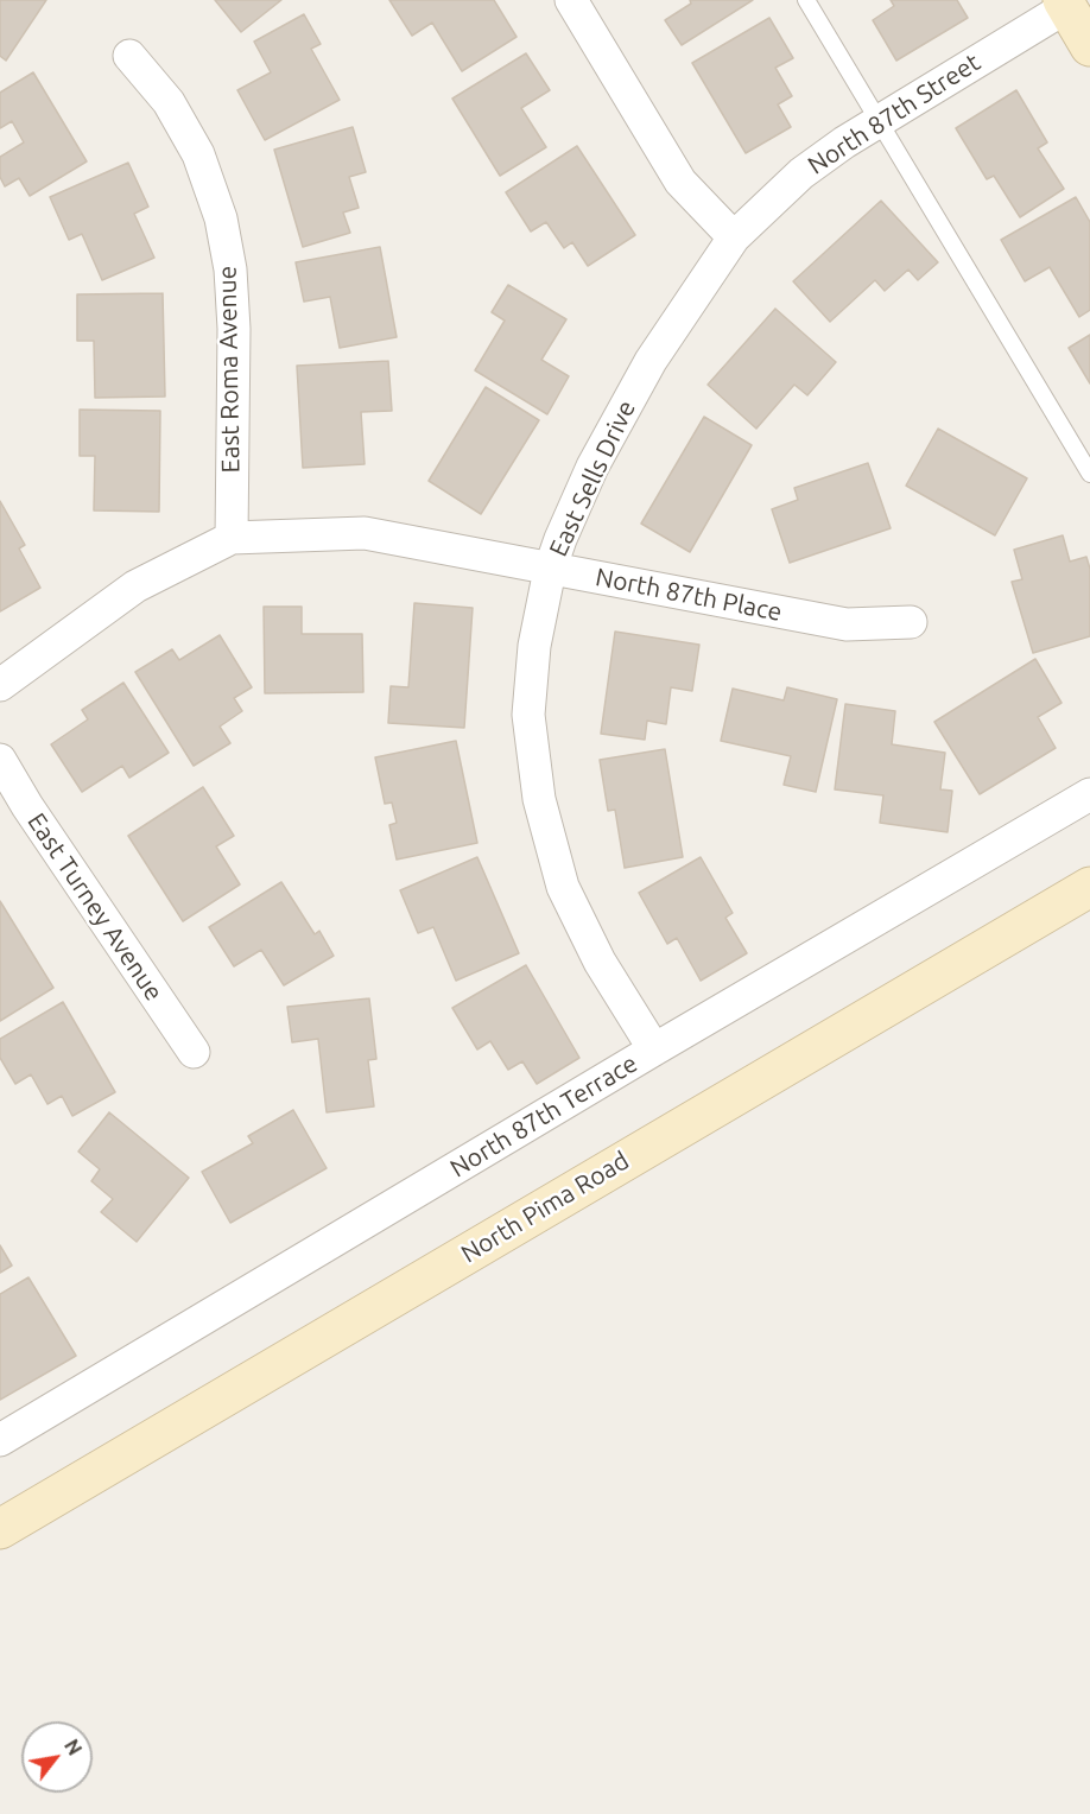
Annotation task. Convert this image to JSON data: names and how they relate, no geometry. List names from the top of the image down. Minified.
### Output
{"streets":{"main road":["North Pima Road"],"street":["North 87th Street","East Roma Avenue","East Sells Drive","North 87th Place","East Turney Avenue","North 87th Terrace"]},"crossings":[["North 87th Street","East Sells Drive"],["East Roma Avenue","North 87th Place"],["East Sells Drive","North 87th Place"],["East Sells Drive","North 87th Terrace"]],"north":"top right"}
